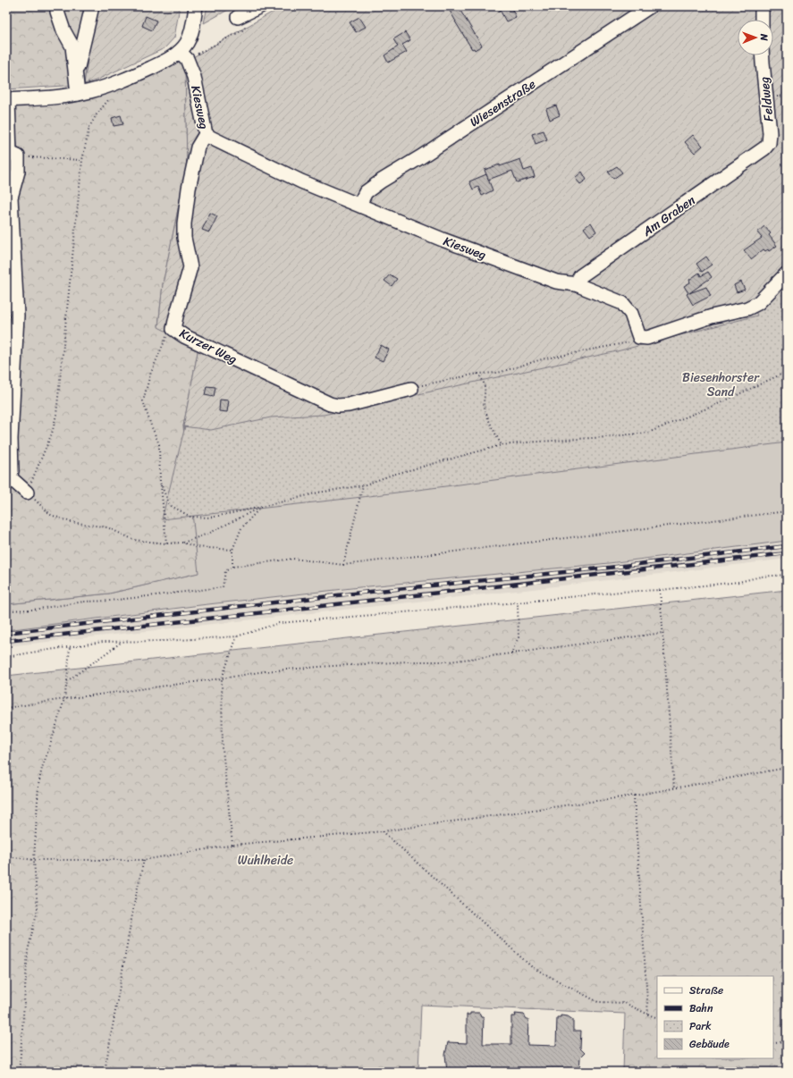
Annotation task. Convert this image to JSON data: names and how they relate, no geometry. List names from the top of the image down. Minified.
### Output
{"streets":{"street":["Feldweg","Wiesenstraße","Kiesweg","Am Graben","Kurzer Weg"]},"crossings":[["Feldweg","Am Graben"],["Wiesenstraße","Kiesweg"],["Kiesweg","Am Graben"],["Kiesweg","Kurzer Weg"]],"parks":["Biesenhorster Sand","Wuhlheide"],"legend":["Straße","Bahn","Park","Gebäude"],"north":"right"}
